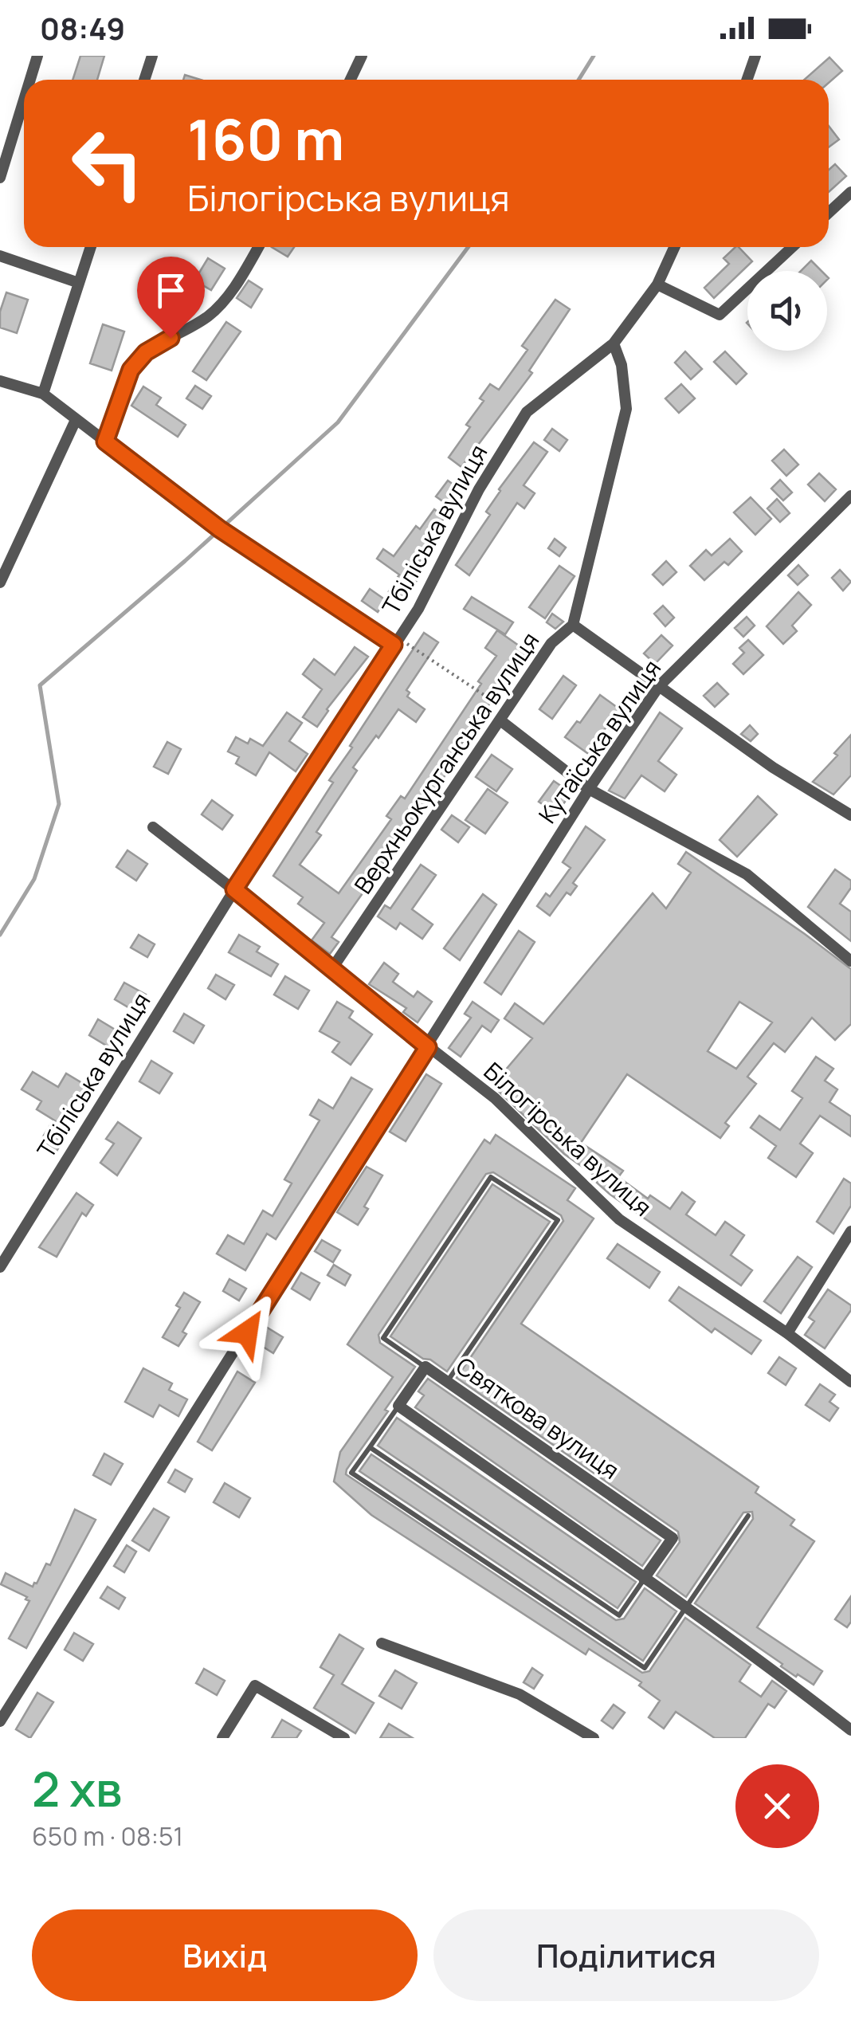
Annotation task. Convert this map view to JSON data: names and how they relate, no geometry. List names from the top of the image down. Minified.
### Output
{"streets":{"street":["Тбіліська вулиця","Кутаїська вулиця","Верхньокурганська вулиця","Білогірська вулиця","Святкова вулиця"]},"crossings":[["Тбіліська вулиця","Верхньокурганська вулиця"],["Тбіліська вулиця","Білогірська вулиця"],["Кутаїська вулиця","Білогірська вулиця"],["Верхньокурганська вулиця","Білогірська вулиця"]],"page":{"status":"08:49","turn":["160 m","Білогірська вулиця"],"heading":["2 хв","650 m · 08:51"],"buttons":["Вихід","Поділитися"]}}
